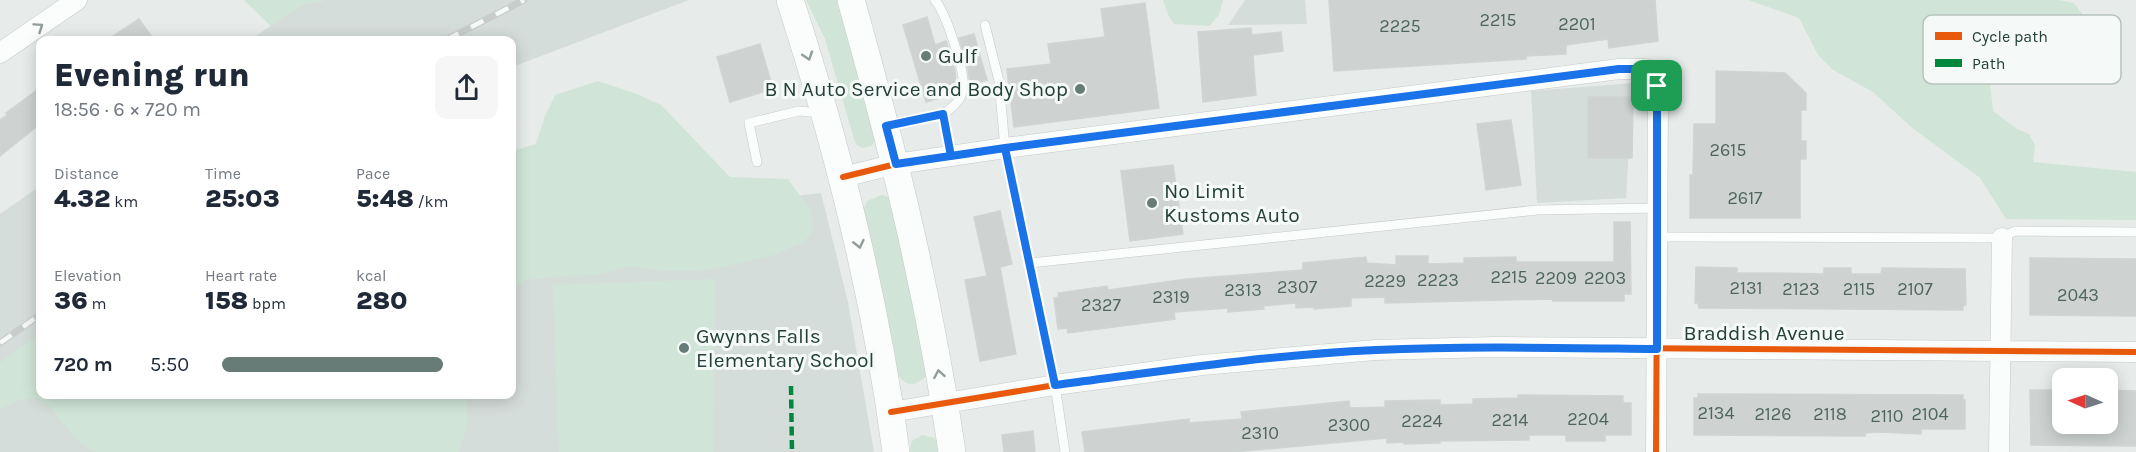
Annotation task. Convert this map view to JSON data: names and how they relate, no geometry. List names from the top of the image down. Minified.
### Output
{"streets":{"street":["Braddish Avenue"]},"places":["Gulf","B N Auto Service and Body Shop","No Limit Kustoms Auto","Gwynns Falls Elementary School"],"house_numbers":["2215","2201","2225","2615","2617","2215","2209","2203","2223","2229","2307","2131","2123","2115","2107","2313","2043","2319","2327","2134","2126","2118","2104","2110","2204","2214","2224","2300","2310"],"legend":["Cycle path","Path"],"north":"left","page":{"heading":["Evening run","18:56 · 6 × 720 m"],"stats":[["Distance","4.32 km"],["Time","25:03"],["Pace","5:48 /km"],["Elevation","36 m"],["Heart rate","158 bpm"],["kcal","280"]],"list":[{"name":"720 m","note":"5:50"}]}}
